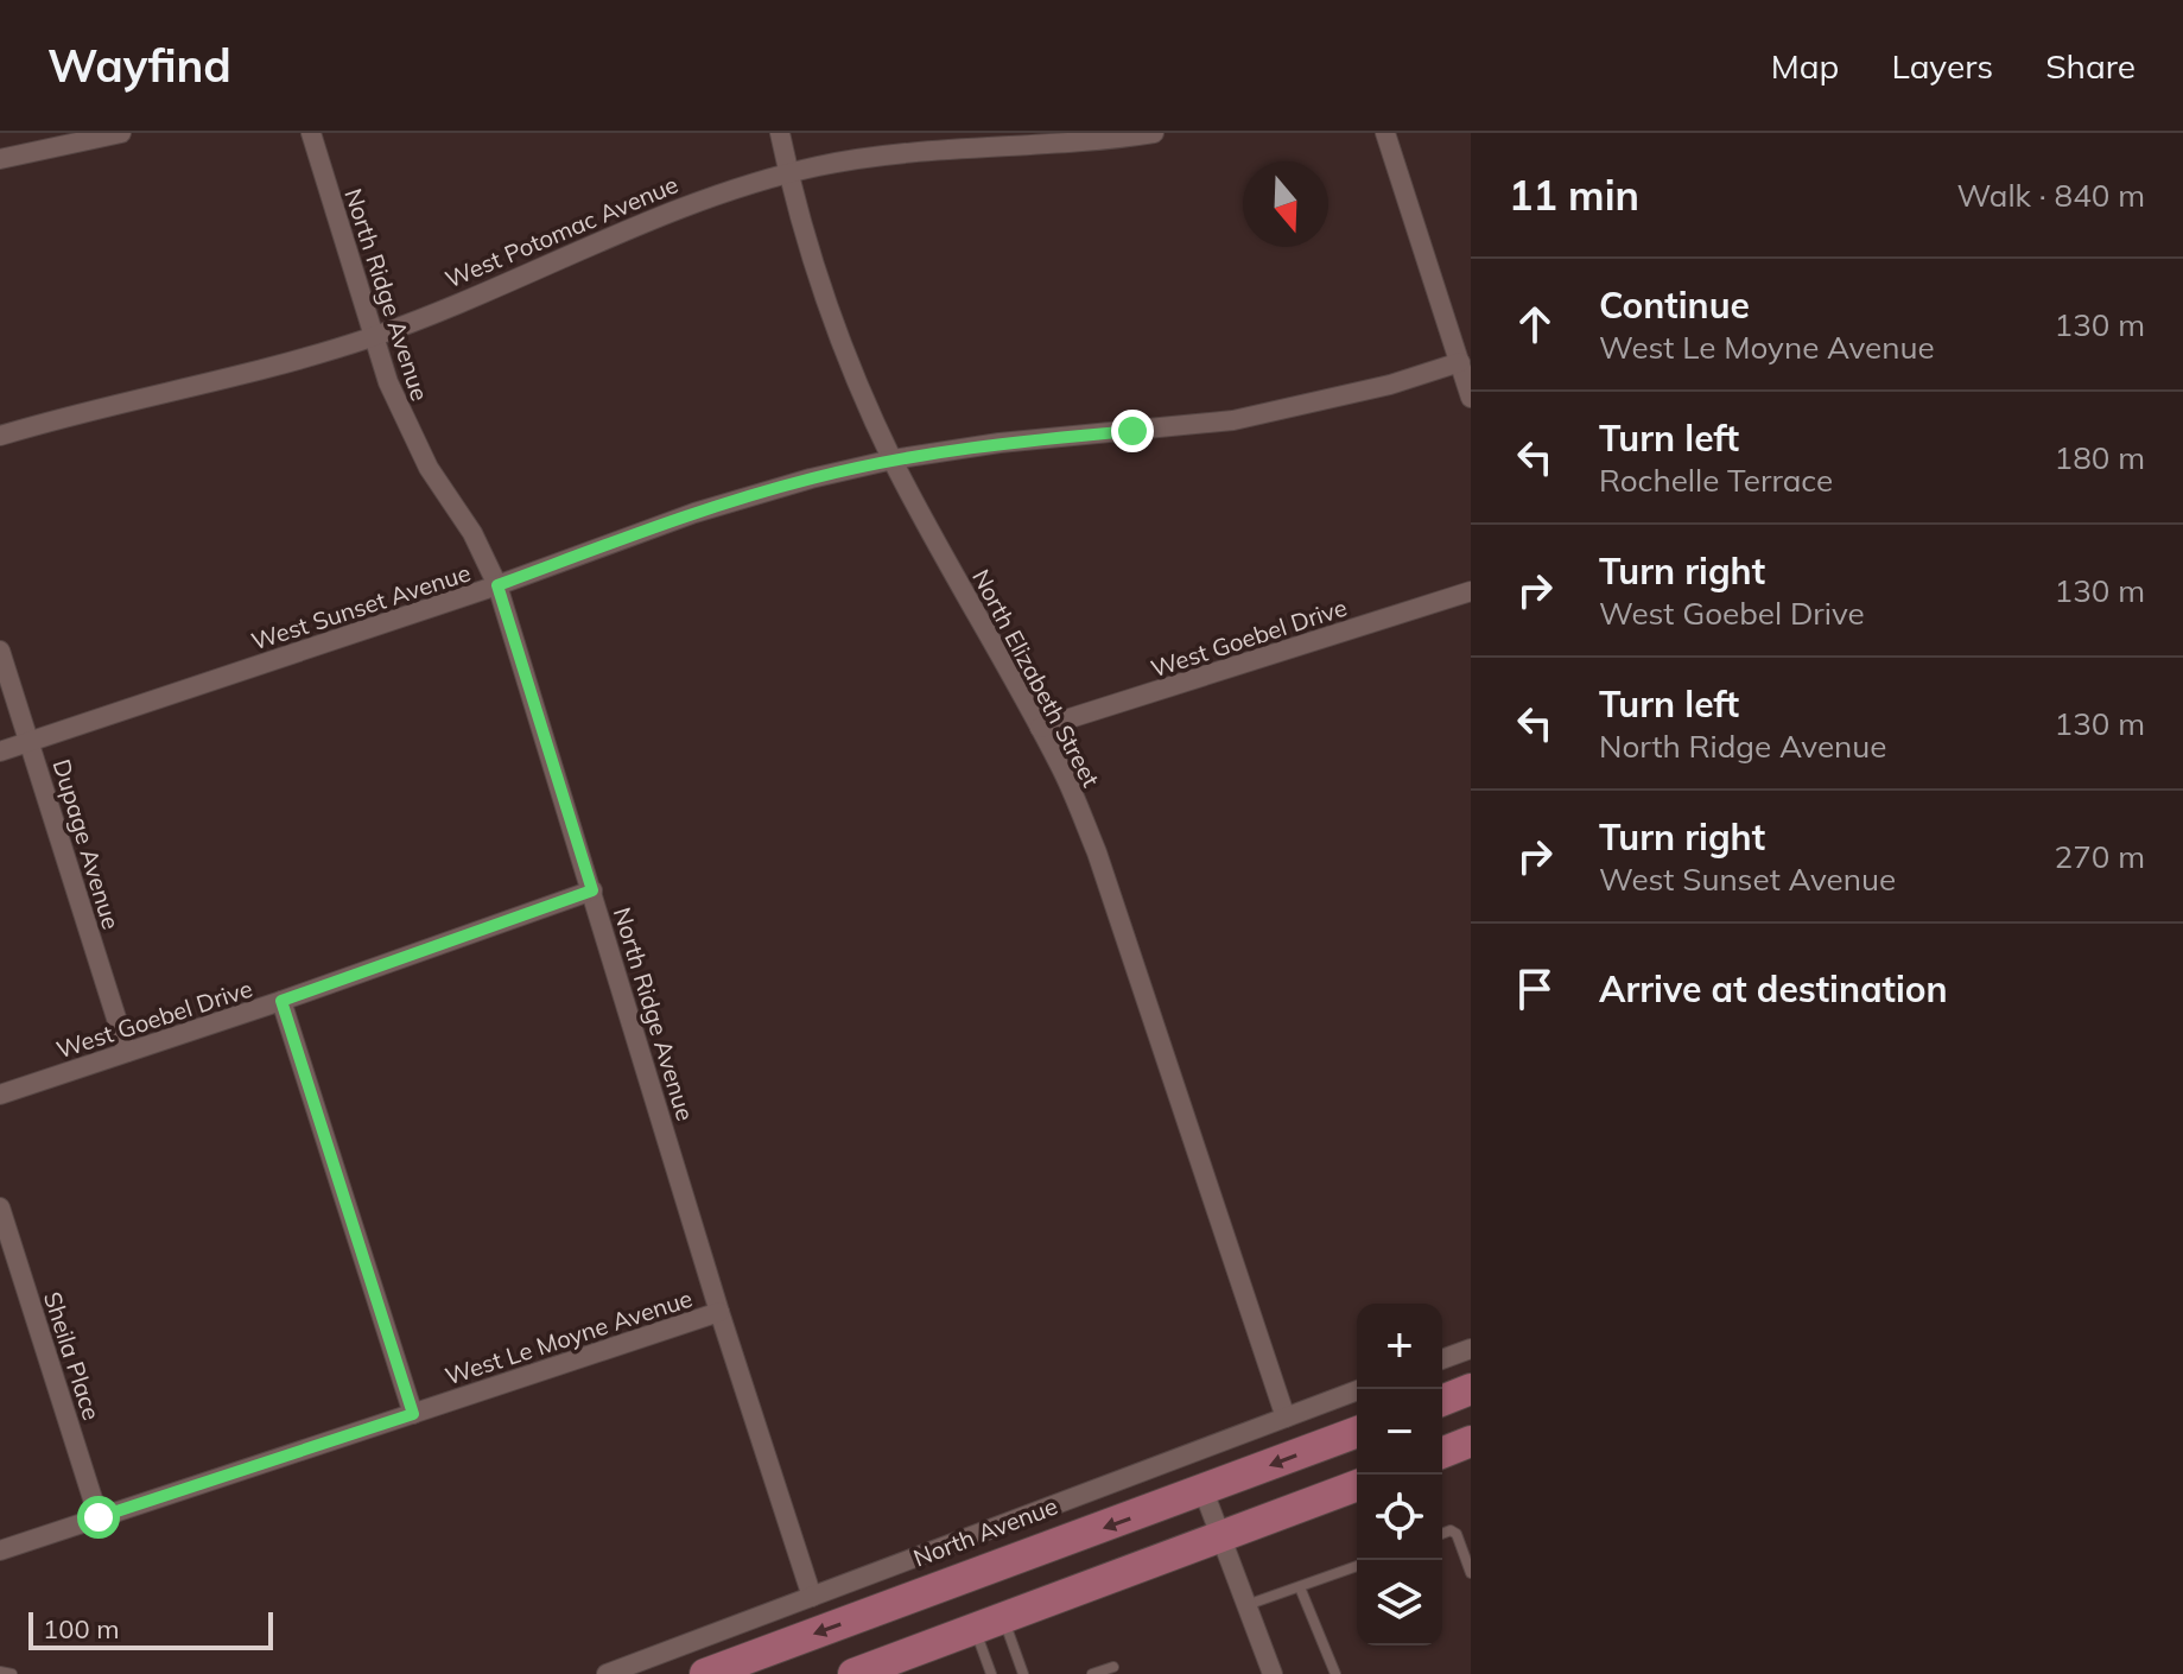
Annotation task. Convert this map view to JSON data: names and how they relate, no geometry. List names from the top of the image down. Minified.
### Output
{"streets":{"main road":["North Avenue"],"street":["West Potomac Avenue","North Ridge Avenue","West Sunset Avenue","West Goebel Drive","North Elizabeth Street","Dupage Avenue","West Le Moyne Avenue","Sheila Place"]},"crossings":[["West Potomac Avenue","North Ridge Avenue"],["West Potomac Avenue","North Elizabeth Street"],["North Ridge Avenue","West Sunset Avenue"],["North Ridge Avenue","West Goebel Drive"],["North Ridge Avenue","West Le Moyne Avenue"],["North Ridge Avenue","North Avenue"],["West Sunset Avenue","North Elizabeth Street"],["West Sunset Avenue","Dupage Avenue"],["West Goebel Drive","North Elizabeth Street"],["West Goebel Drive","Dupage Avenue"],["North Elizabeth Street","North Avenue"],["West Le Moyne Avenue","Sheila Place"]],"scale_bar":"100 m","north":"bottom","page":{"header":"Wayfind","nav":["Map","Layers","Share"],"heading":["11 min","Walk · 840 m"],"list":[["Continue","West Le Moyne Avenue","130 m"],["Turn left","Rochelle Terrace","180 m"],["Turn right","West Goebel Drive","130 m"],["Turn left","North Ridge Avenue","130 m"],["Turn right","West Sunset Avenue","270 m"],"Arrive at destination"],"map_buttons":["+","−"],"scale":"100 m"}}
